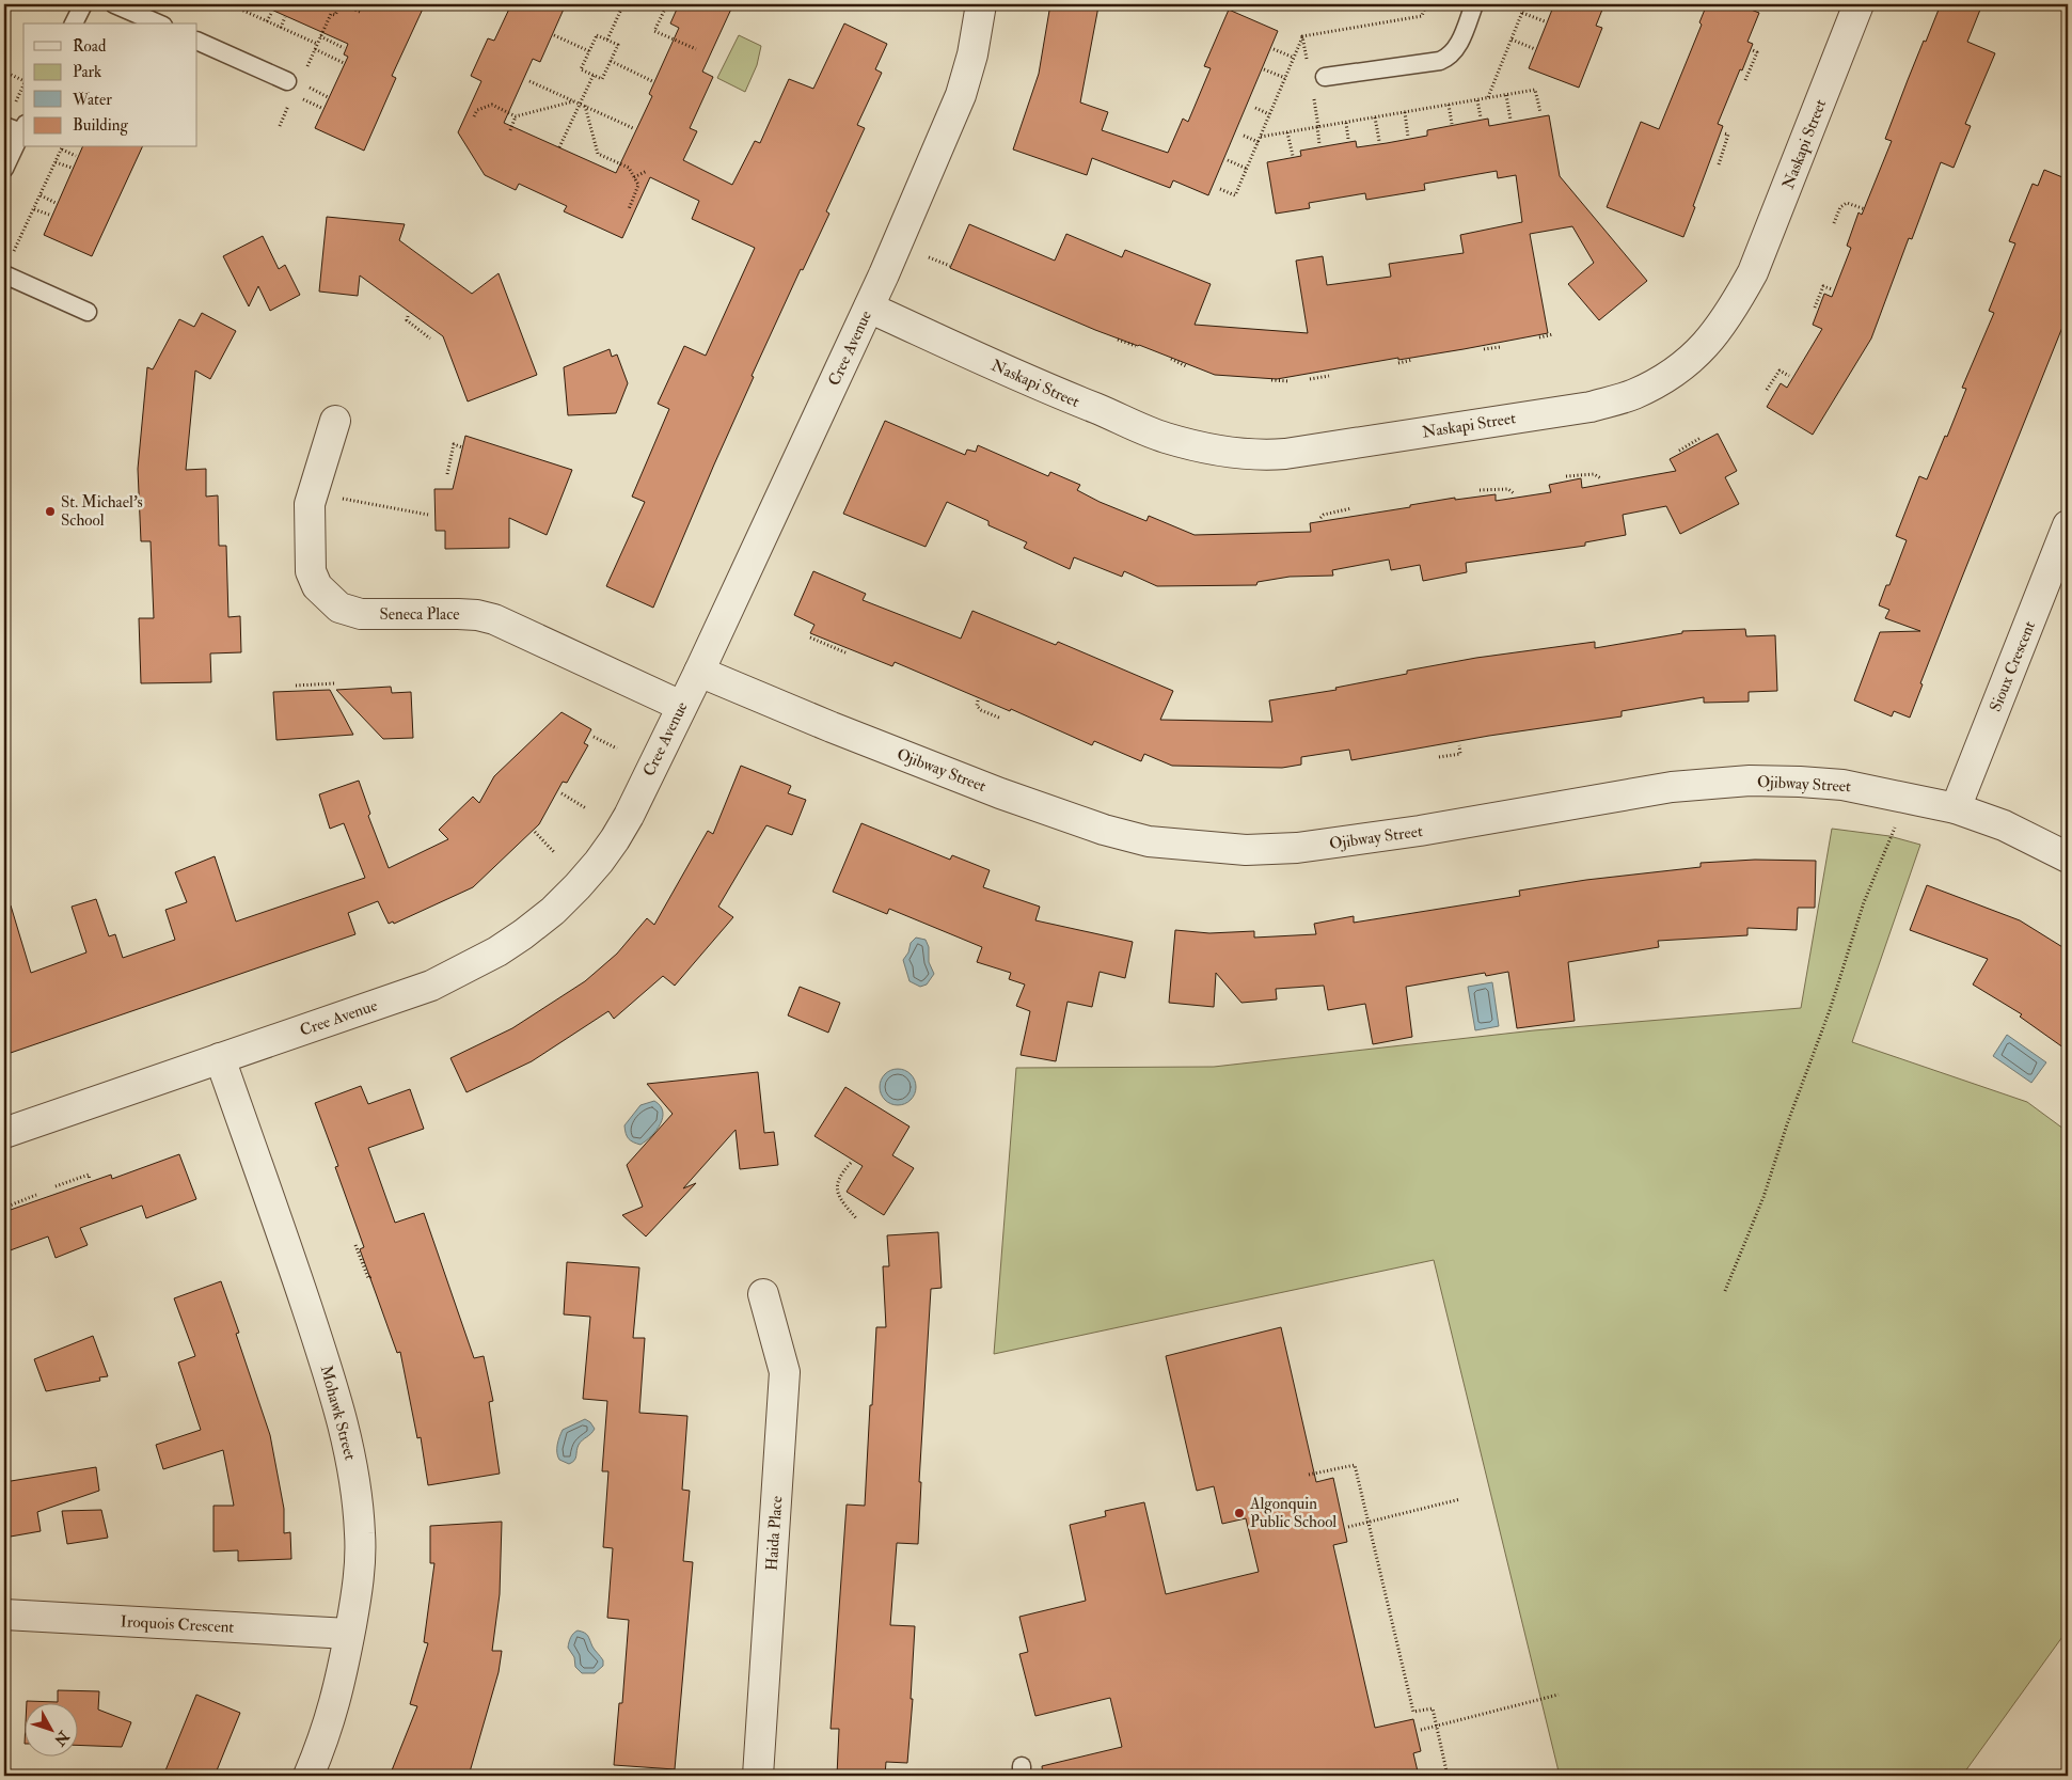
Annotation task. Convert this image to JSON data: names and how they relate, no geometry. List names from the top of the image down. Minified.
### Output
{"streets":{"street":["Naskapi Street","Cree Avenue","Seneca Place","Sioux Crescent","Ojibway Street","Mohawk Street","Haida Place","Iroquois Crescent"]},"crossings":[["Naskapi Street","Cree Avenue"],["Cree Avenue","Seneca Place"],["Cree Avenue","Ojibway Street"],["Cree Avenue","Mohawk Street"],["Sioux Crescent","Ojibway Street"],["Mohawk Street","Iroquois Crescent"]],"places":["St. Michael's School","Algonquin Public School"],"legend":["Road","Park","Water","Building"],"north":"bottom right"}
